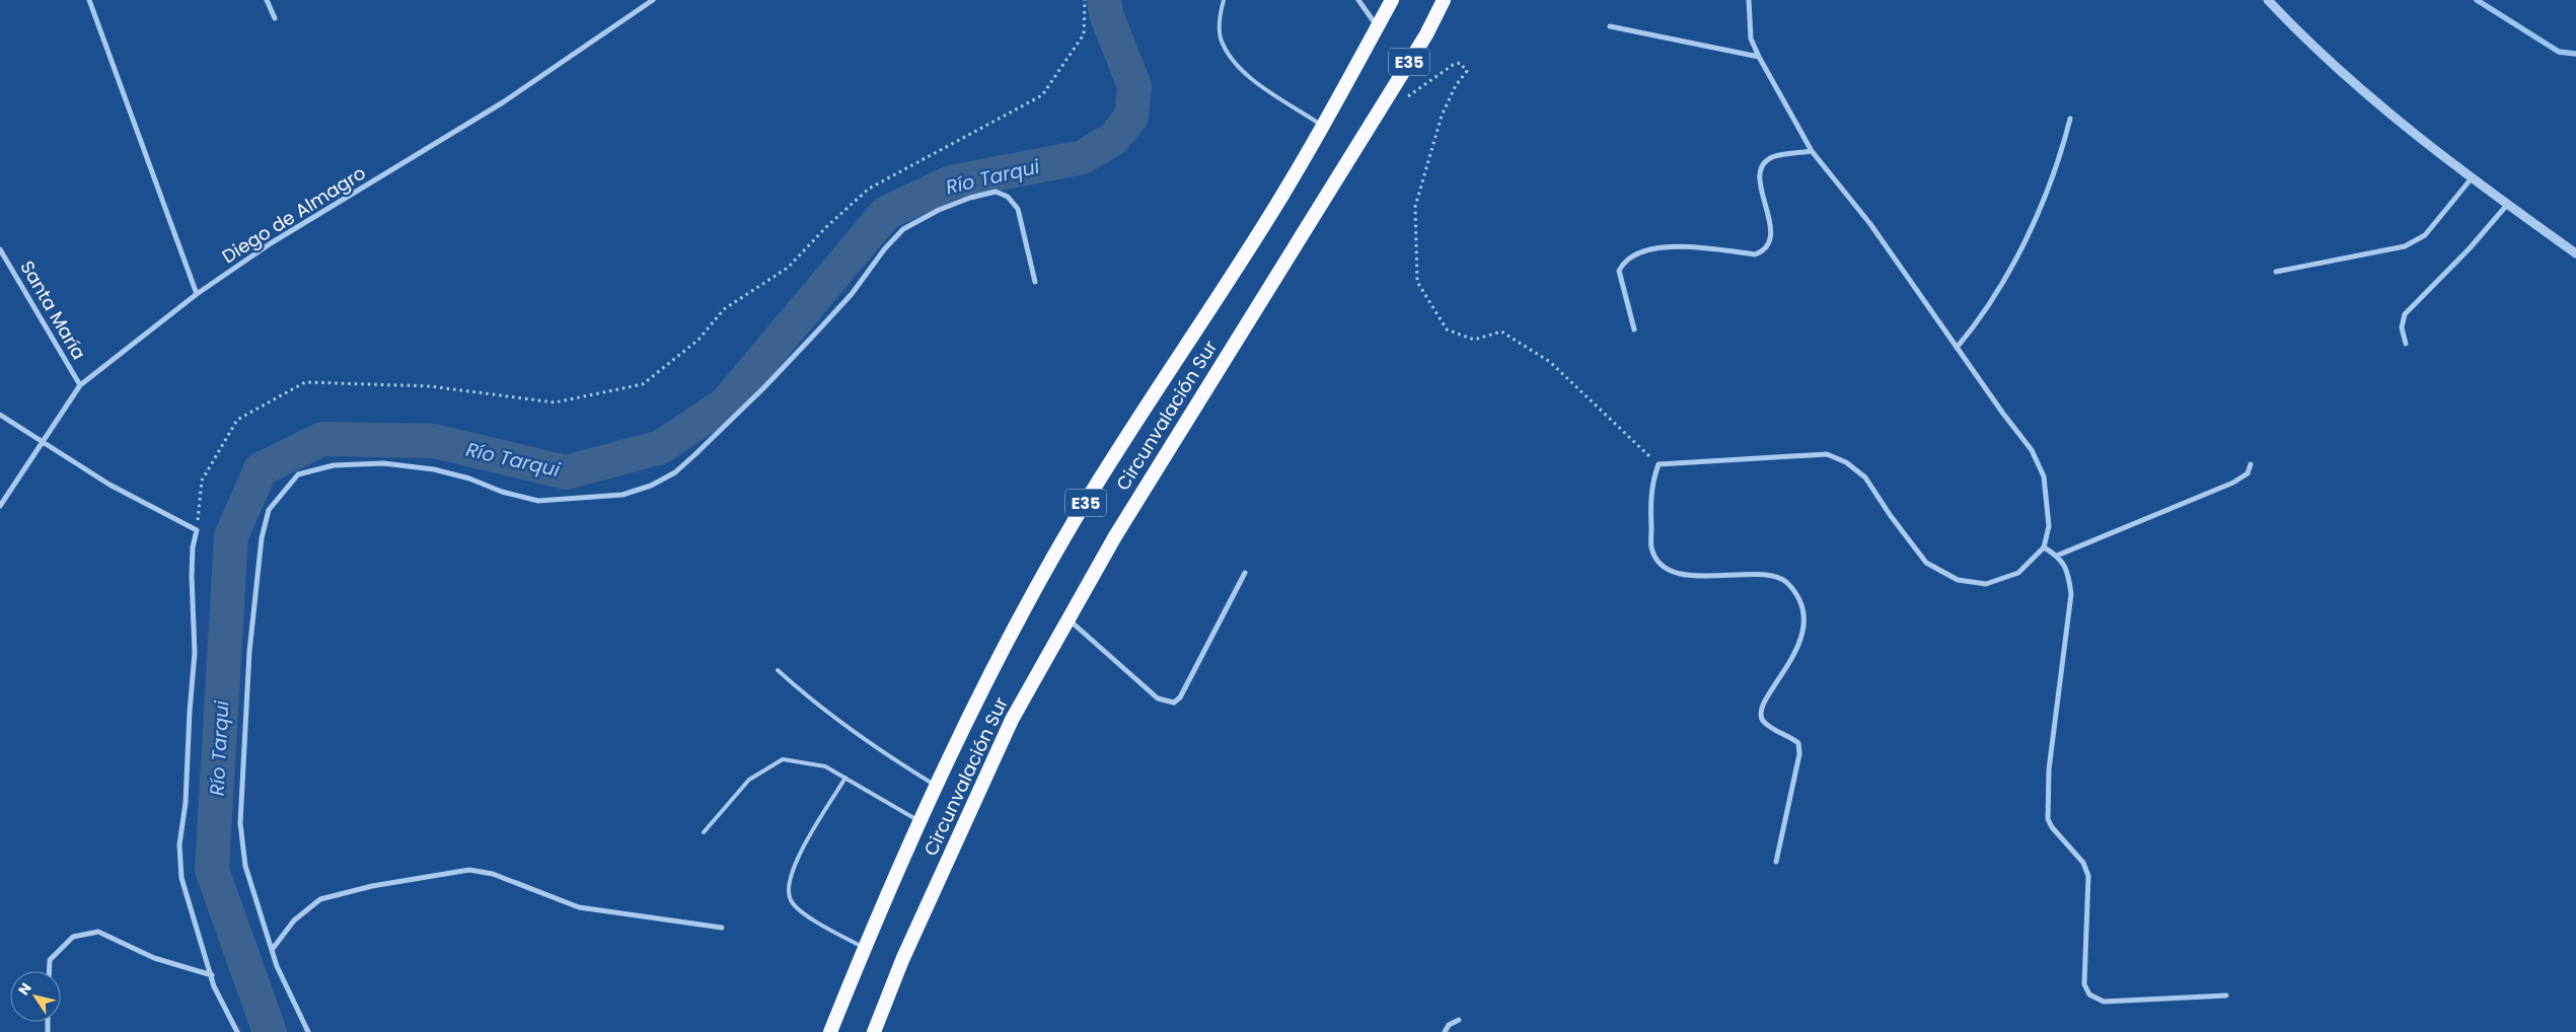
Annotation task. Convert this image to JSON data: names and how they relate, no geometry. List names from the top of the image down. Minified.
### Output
{"streets":{"highway":["E35","Circunvalación Sur"],"street":["Diego de Almagro","Santa María"]},"crossings":[["Diego de Almagro","Santa María"]],"water":["Río Tarqui"],"north":"top left"}
